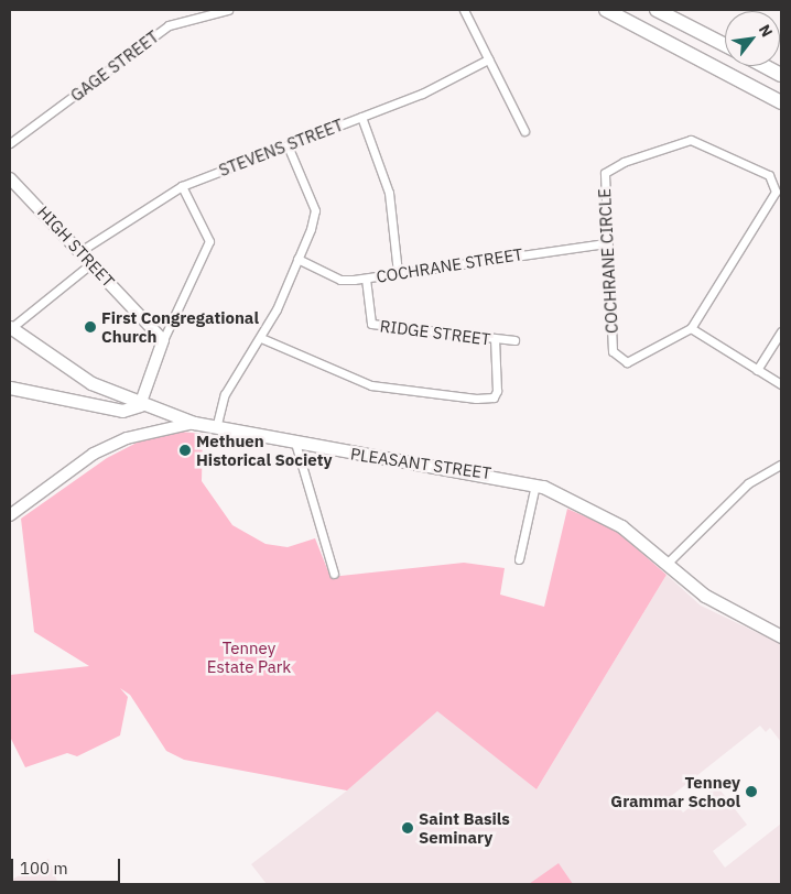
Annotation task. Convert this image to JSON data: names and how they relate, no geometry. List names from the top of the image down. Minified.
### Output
{"streets":{"main road":["PLEASANT STREET"],"street":["GAGE STREET","STEVENS STREET","HIGH STREET","COCHRANE CIRCLE","COCHRANE STREET","RIDGE STREET"]},"crossings":[["STEVENS STREET","HIGH STREET"],["COCHRANE CIRCLE","COCHRANE STREET"],["COCHRANE STREET","RIDGE STREET"]],"parks":["Tenney Estate Park"],"places":["First Congregational Church","Methuen Historical Society","Tenney Grammar School","Saint Basils Seminary"],"scale_bar":"100 m","north":"top right"}
